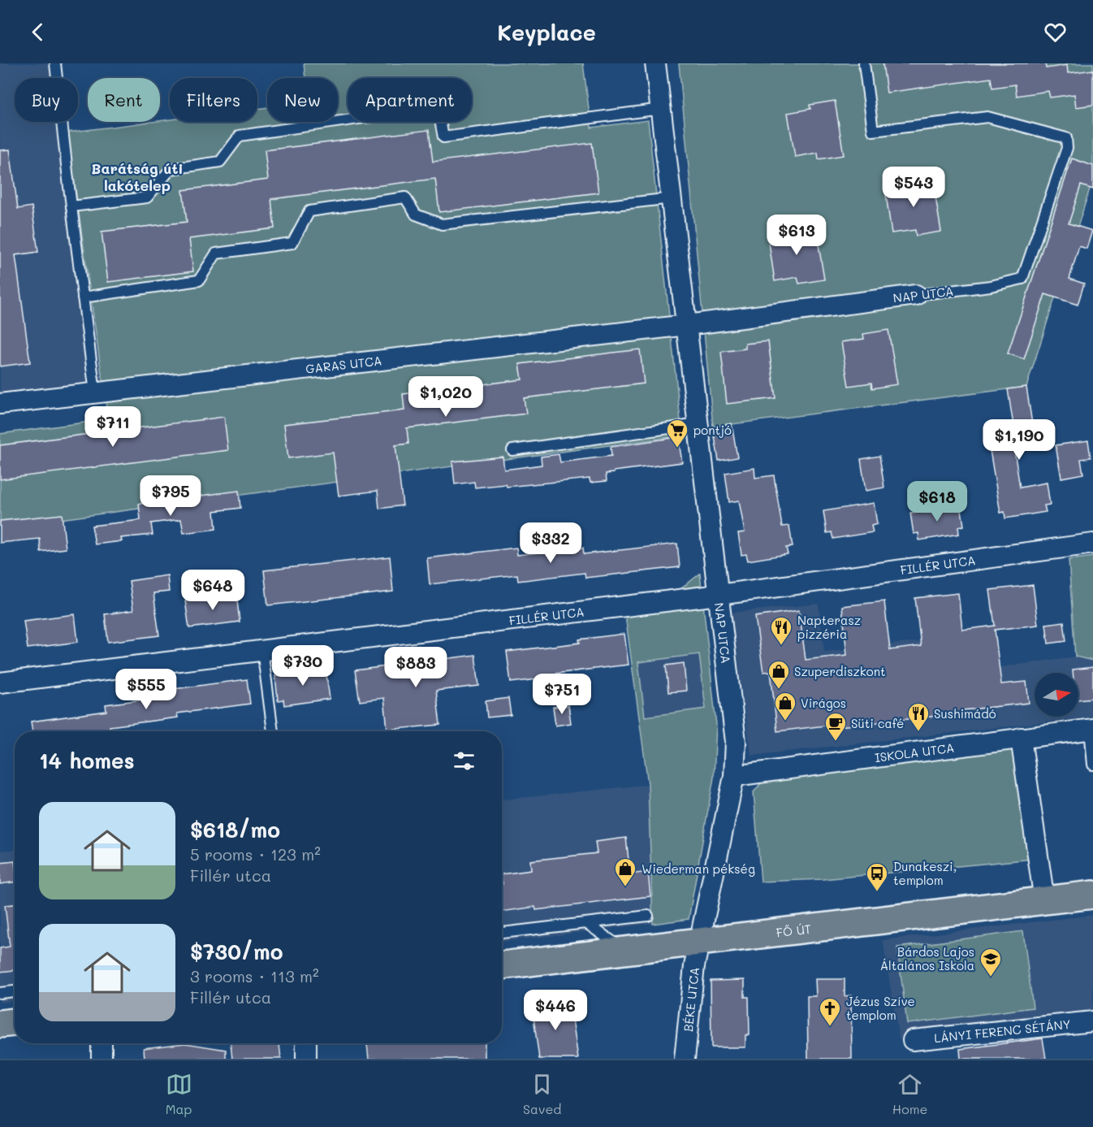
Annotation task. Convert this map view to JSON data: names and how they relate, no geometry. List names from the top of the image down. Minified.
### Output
{"streets":{"main road":["FŐ ÚT"],"street":["NAP UTCA","GARAS UTCA","FILLÉR UTCA","ISKOLA UTCA","BÉKE UTCA","LÁNYI FERENC SÉTÁNY"]},"crossings":[["NAP UTCA","GARAS UTCA"],["NAP UTCA","FILLÉR UTCA"],["NAP UTCA","ISKOLA UTCA"],["NAP UTCA","FŐ ÚT"],["NAP UTCA","BÉKE UTCA"],["FŐ ÚT","BÉKE UTCA"]],"districts":["Barátság úti lakótelep"],"places":{"supermarket":["pontjó"],"restaurant":["Napterasz pizzéria","Sushimádó"],"shop":["Szuperdiszkont","Virágos","Wiederman pékség"],"cafe":["Süti café"],"bus stop":["Dunakeszi, templom"],"school or university":["Bárdos Lajos Általános Iskola"],"church":["Jézus Szíve templom"]},"north":"right","page":{"header":"Keyplace","chip":["Buy","Rent","Filters","New","Apartment"],"price":["$543","$613","$1,020","$711","$1,190","$795","$618","$332","$648","$730","$883","$555","$751","$446"],"heading":"14 homes","list":[{"name":"$618/mo","note":"5 rooms · 123 m² · Fillér utca"},{"name":"$730/mo","note":"3 rooms · 113 m² · Fillér utca"}],"tabs":["Map","Saved","Home"]}}
